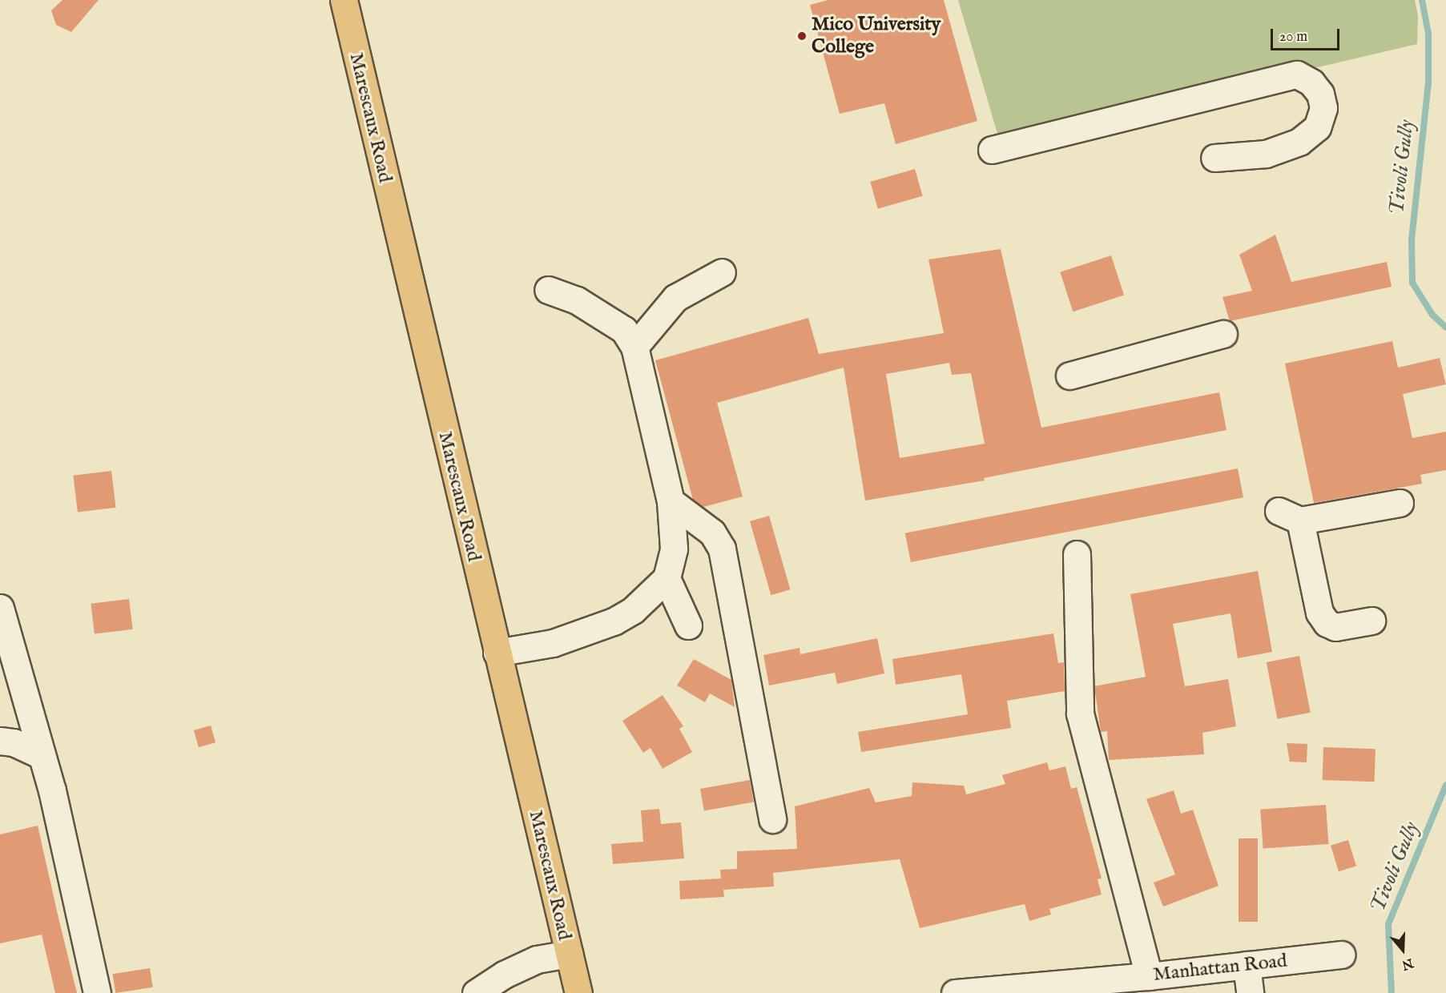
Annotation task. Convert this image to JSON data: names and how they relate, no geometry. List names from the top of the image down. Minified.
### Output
{"streets":{"main road":["Marescaux Road"],"street":["Manhattan Road"]},"water":["Tivoli Gully"],"places":["Mico University College"],"scale_bar":"20 m","north":"bottom"}
